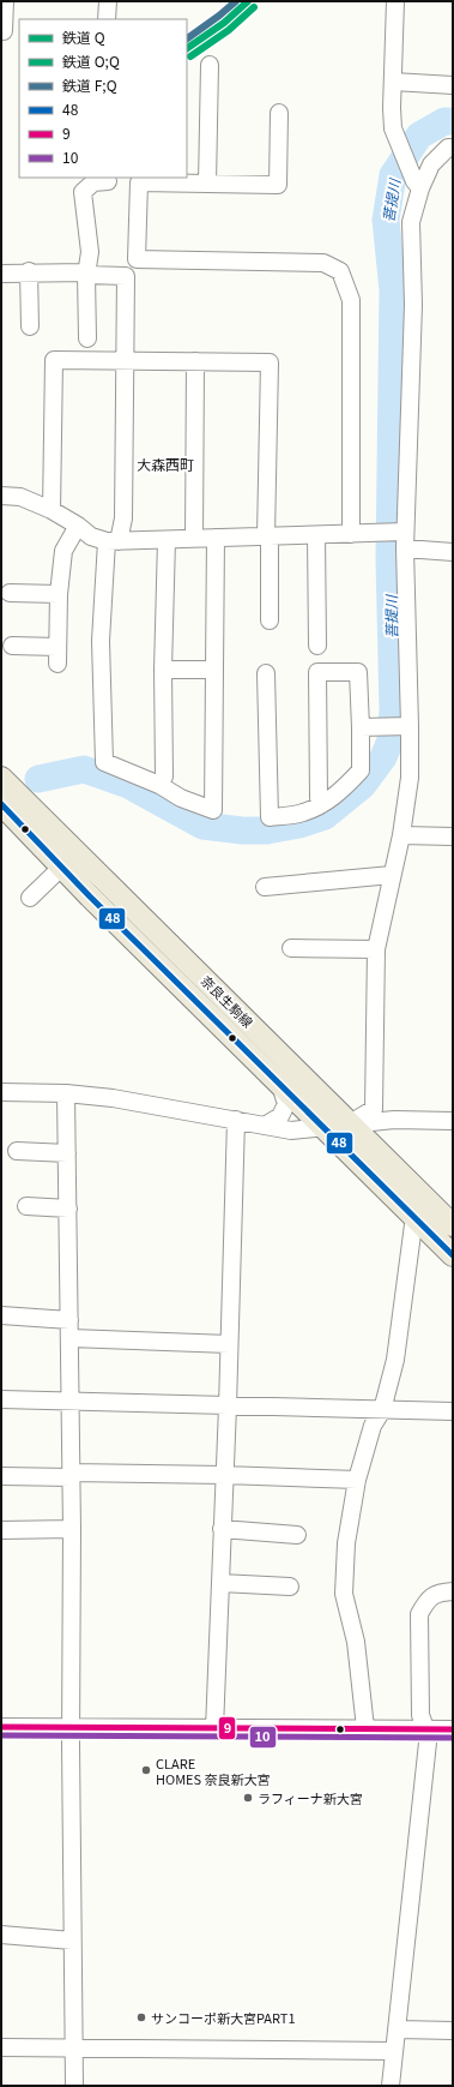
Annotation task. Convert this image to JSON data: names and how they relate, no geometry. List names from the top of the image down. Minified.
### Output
{"streets":{"main road":["奈良生駒線"]},"districts":["大森西町"],"water":["菩提川"],"places":["CLARE HOMES 奈良新大宮","ラフィーナ新大宮","サンコーポ新大宮PART1"],"lines":["rail line Q","rail line F;Q","rail line O;Q","transit line 48","transit line 9","transit line 10"],"legend":["鉄道 Q","鉄道 O;Q","鉄道 F;Q","48","9","10"]}
